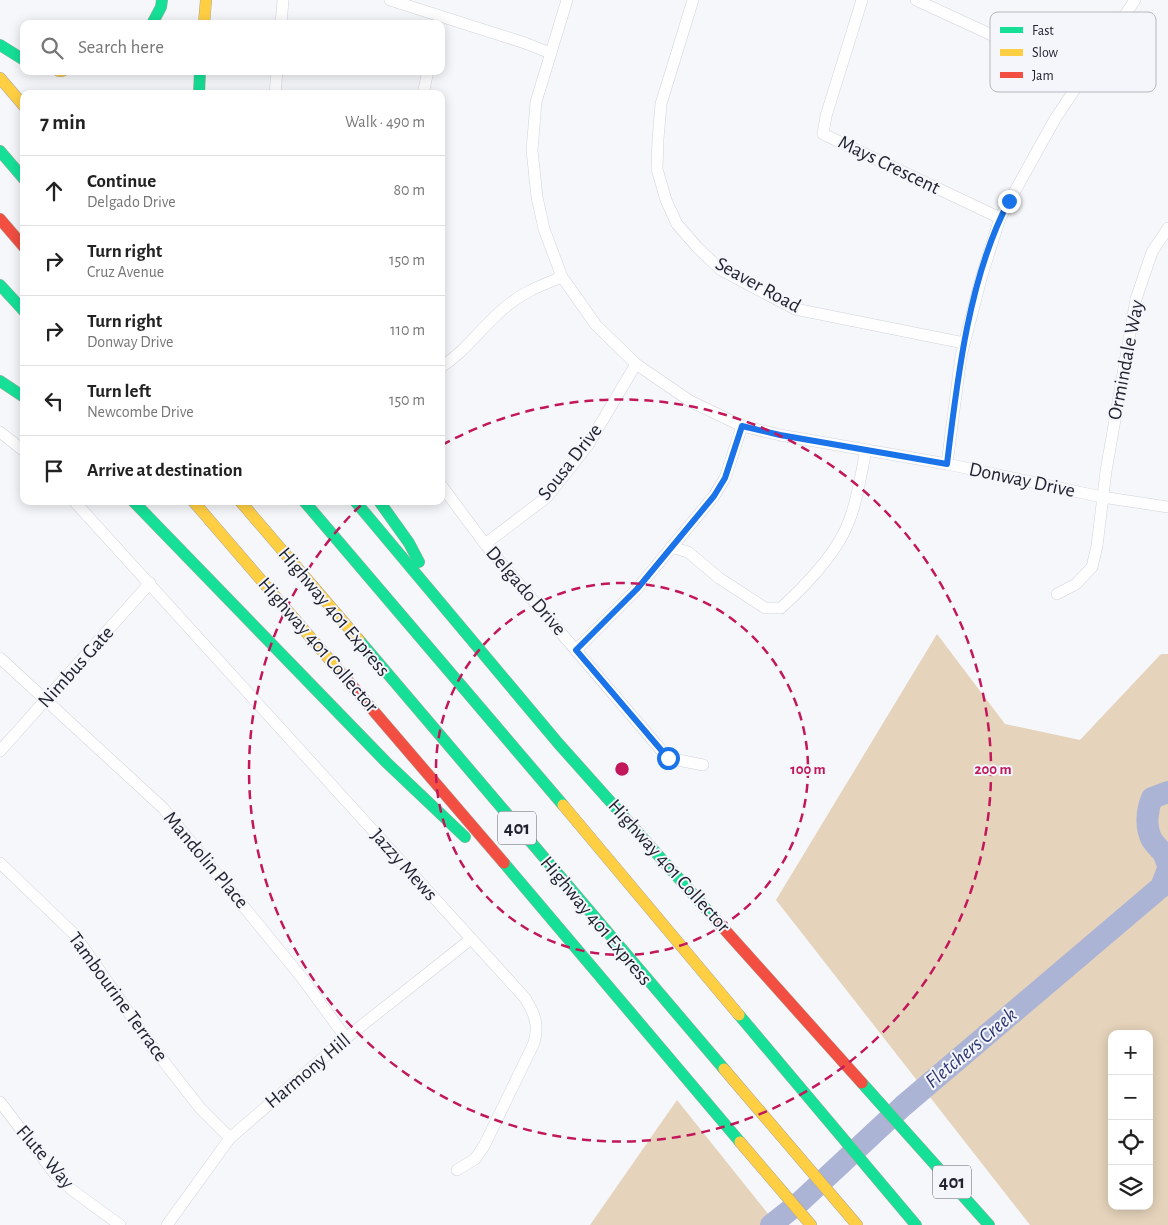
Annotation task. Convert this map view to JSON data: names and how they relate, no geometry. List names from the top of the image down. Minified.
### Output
{"streets":{"highway":["Highway 401 Express","Highway 401 Collector","401"],"street":["Mays Crescent","Seaver Road","Ormindale Way","Sousa Drive","Donway Drive","Delgado Drive","Nimbus Gate","Mandolin Place","Jazzy Mews","Tambourine Terrace","Harmony Hill","Flute Way"]},"crossings":[["Ormindale Way","Donway Drive"],["Sousa Drive","Donway Drive"],["Sousa Drive","Delgado Drive"],["Nimbus Gate","Mandolin Place"],["Nimbus Gate","Jazzy Mews"],["Mandolin Place","Harmony Hill"],["Jazzy Mews","Harmony Hill"],["Tambourine Terrace","Harmony Hill"]],"water":["Fletchers Creek"],"legend":["Fast","Slow","Jam"],"page":{"search":"Search here","heading":["7 min","Walk · 490 m"],"list":[["Continue","Delgado Drive","80 m"],["Turn right","Cruz Avenue","150 m"],["Turn right","Donway Drive","110 m"],["Turn left","Newcombe Drive","150 m"],"Arrive at destination"],"map_buttons":["+","−"]},"rings":["100 m","200 m"]}
